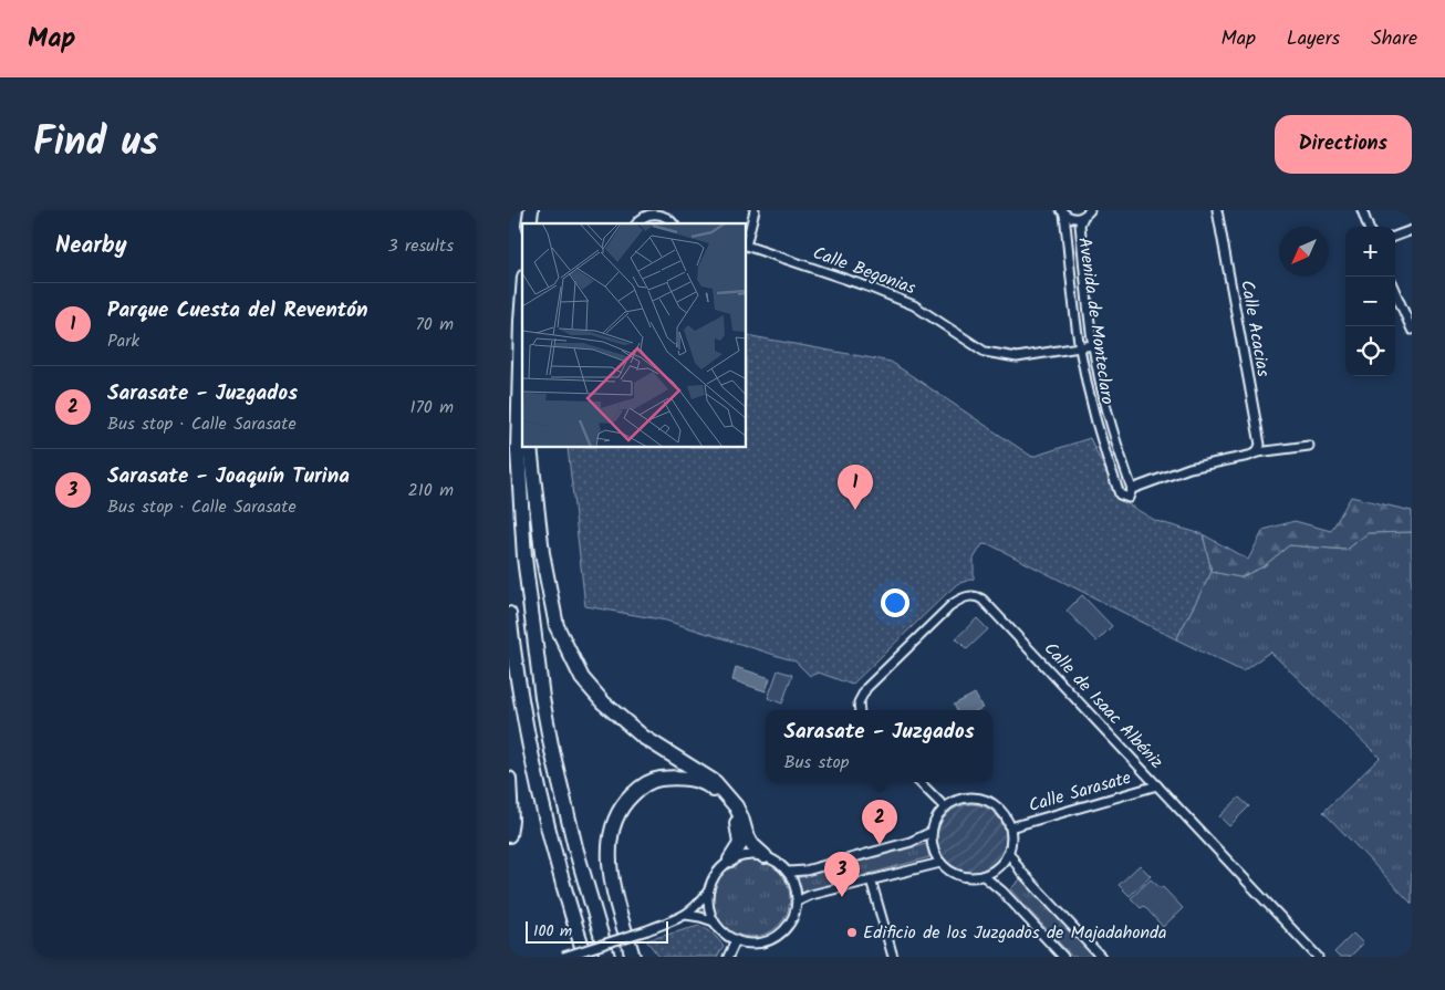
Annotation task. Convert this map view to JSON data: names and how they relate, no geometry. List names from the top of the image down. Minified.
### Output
{"streets":{"street":["Calle Begonias","Avenida de Monteclaro","Calle Acacias","Calle de Isaac Albéniz","Calle Sarasate"]},"crossings":[["Calle Begonias","Avenida de Monteclaro"],["Calle de Isaac Albéniz","Calle Sarasate"]],"places":["Edificio de los Juzgados de Majadahonda"],"scale_bar":"100 m","north":"bottom left","page":{"header":"Map","nav":["Map","Layers","Share"],"title":"Find us","buttons":"Directions","heading":["Nearby","3 results"],"map_buttons":["+","−"],"list":[{"mark":"1","name":"Parque Cuesta del Reventón","note":"Park","value":"70 m"},{"mark":"2","name":"Sarasate - Juzgados","note":"Bus stop · Calle Sarasate","value":"170 m"},{"mark":"3","name":"Sarasate - Joaquín Turina","note":"Bus stop · Calle Sarasate","value":"210 m"}],"pins":["1","2","3"],"popup":["Sarasate - Juzgados","Bus stop"],"scale":"100 m"}}
